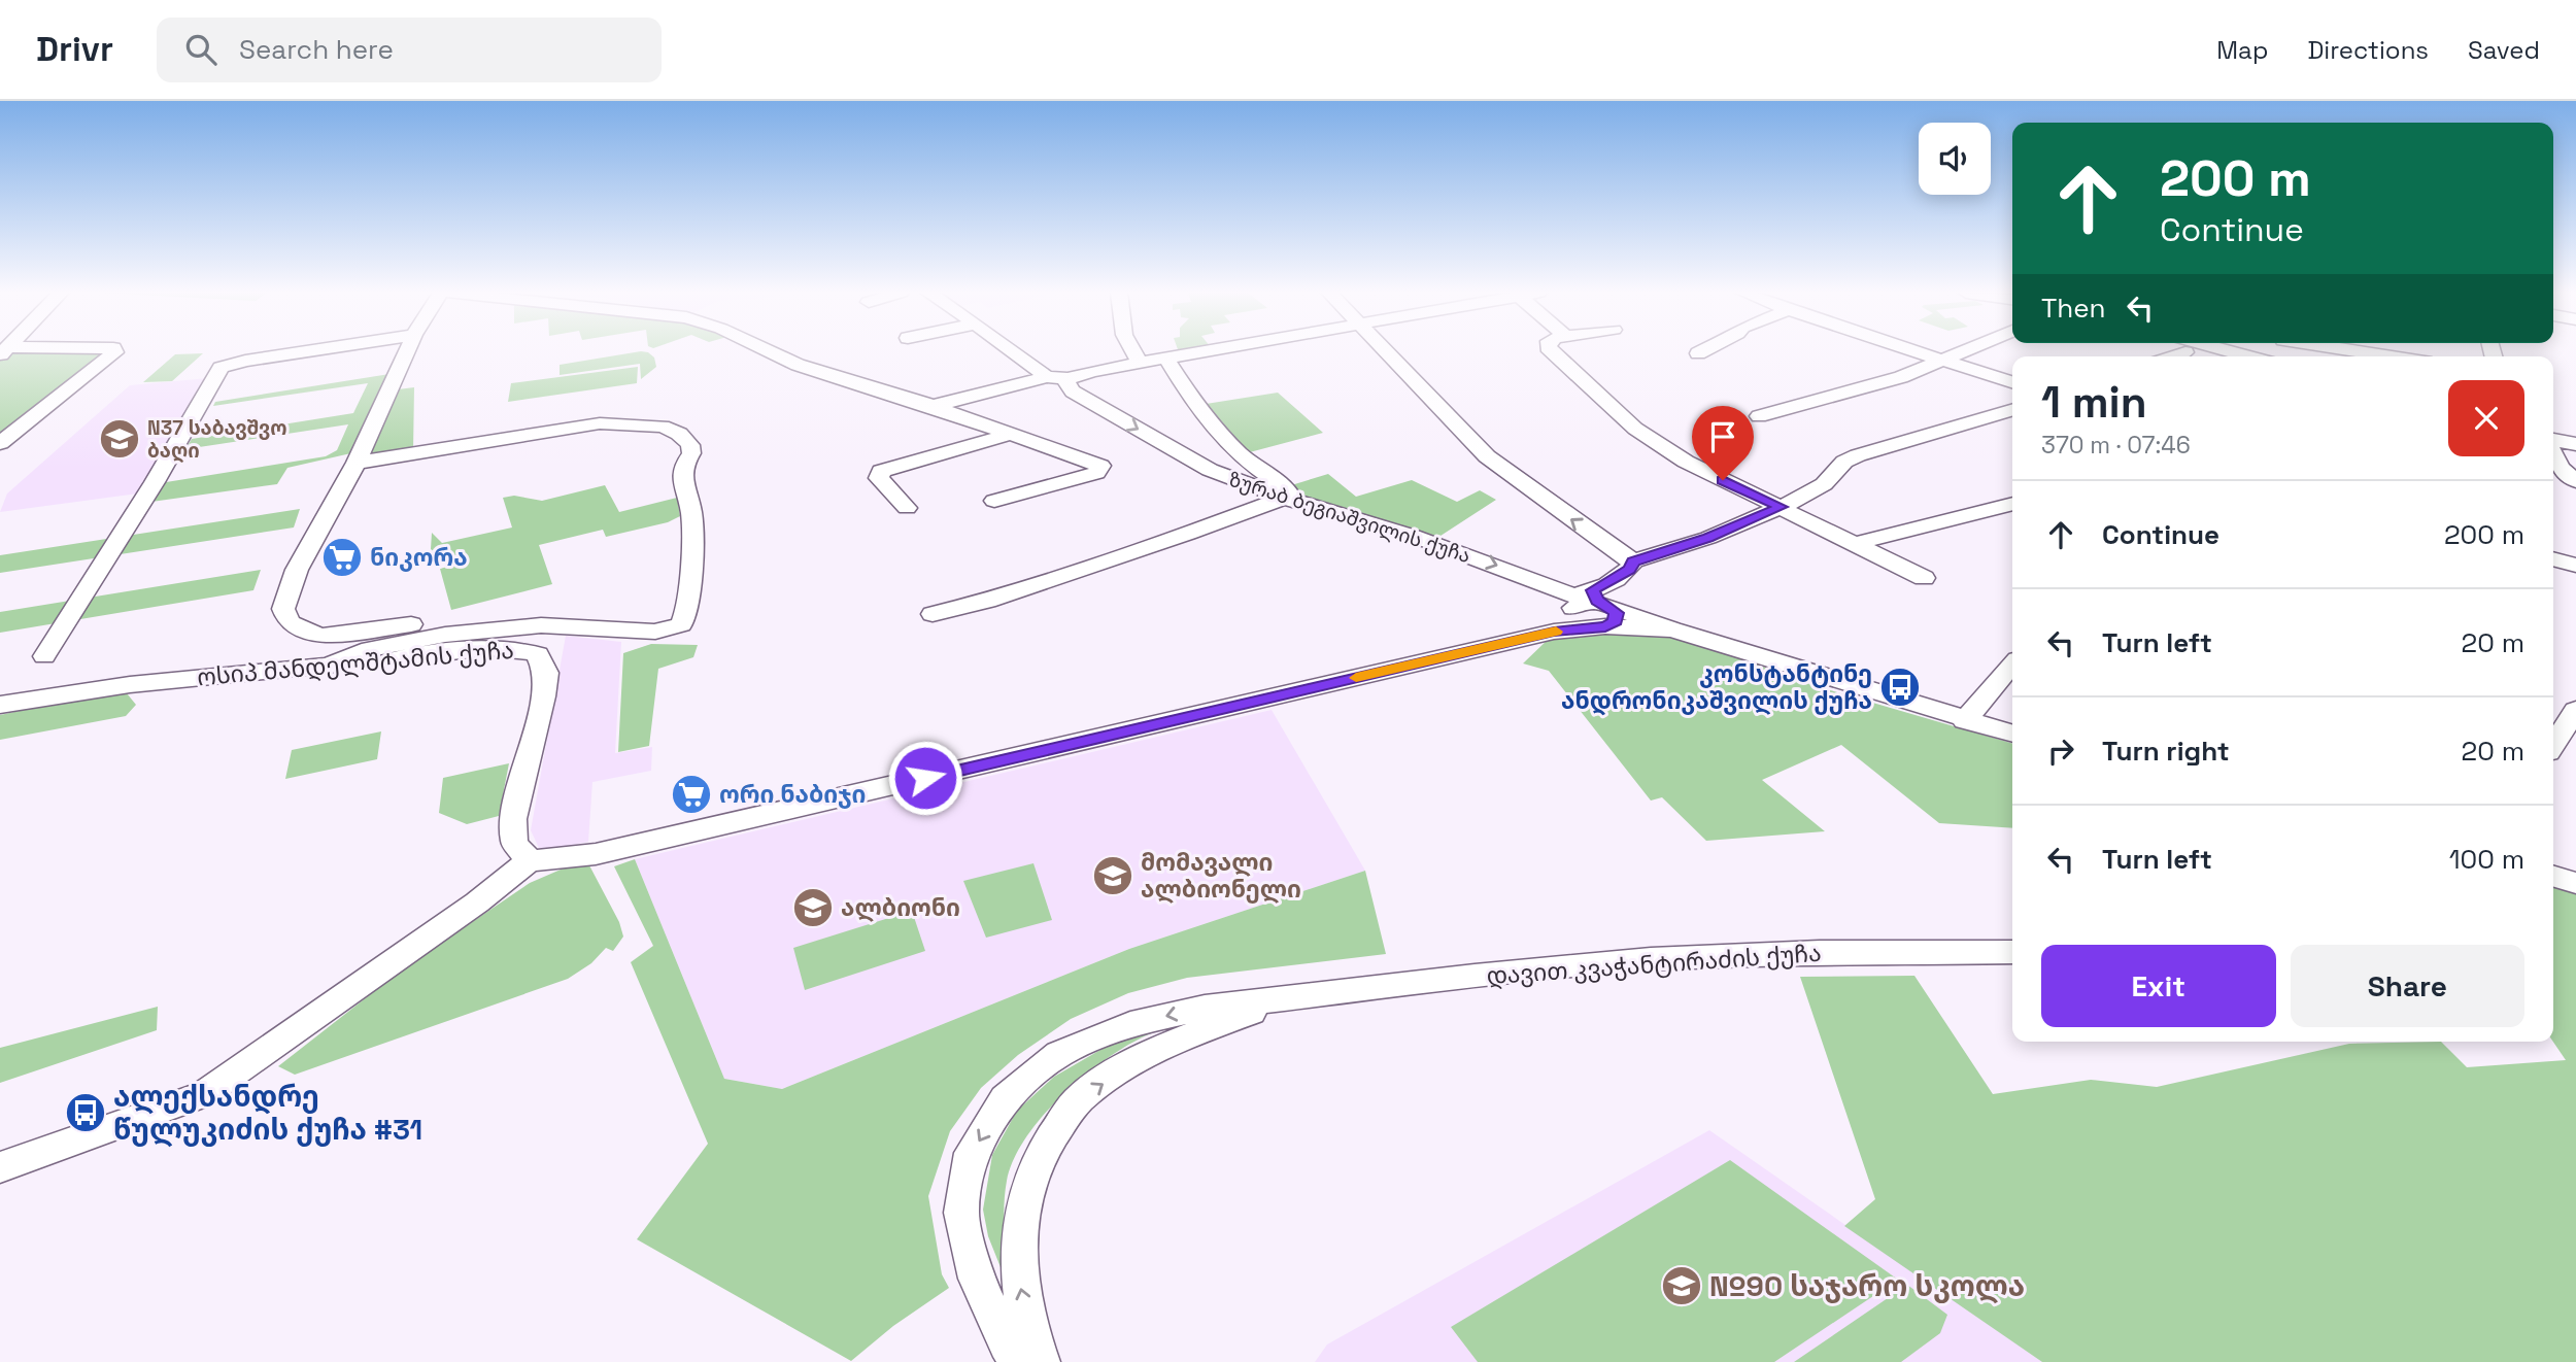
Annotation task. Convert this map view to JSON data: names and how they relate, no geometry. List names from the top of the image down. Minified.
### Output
{"streets":{"street":["ზურაბ ბეგიაშვილის ქუჩა","ოსიპ მანდელშტამის ქუჩა","დავით კვაჭანტირაძის ქუჩა"]},"places":{"school or university":["N37 საბავშვო ბაღი","მომავალი ალბიონელი","ალბიონი","№90 საჯარო სკოლა"],"supermarket":["ნიკორა","ორი ნაბიჯი"],"bus stop":["კონსტანტინე ანდრონიკაშვილის ქუჩა","ალექსანდრე წულუკიძის ქუჩა #31"]},"page":{"header":"Drivr","search":"Search here","nav":["Map","Directions","Saved"],"turn":["200 m","Continue"],"then":"Then","heading":["1 min","370 m · 07:46"],"list":[{"name":"Continue","value":"200 m"},{"name":"Turn left","value":"20 m"},{"name":"Turn right","value":"20 m"},{"name":"Turn left","value":"100 m"}],"buttons":["Exit","Share"]}}
